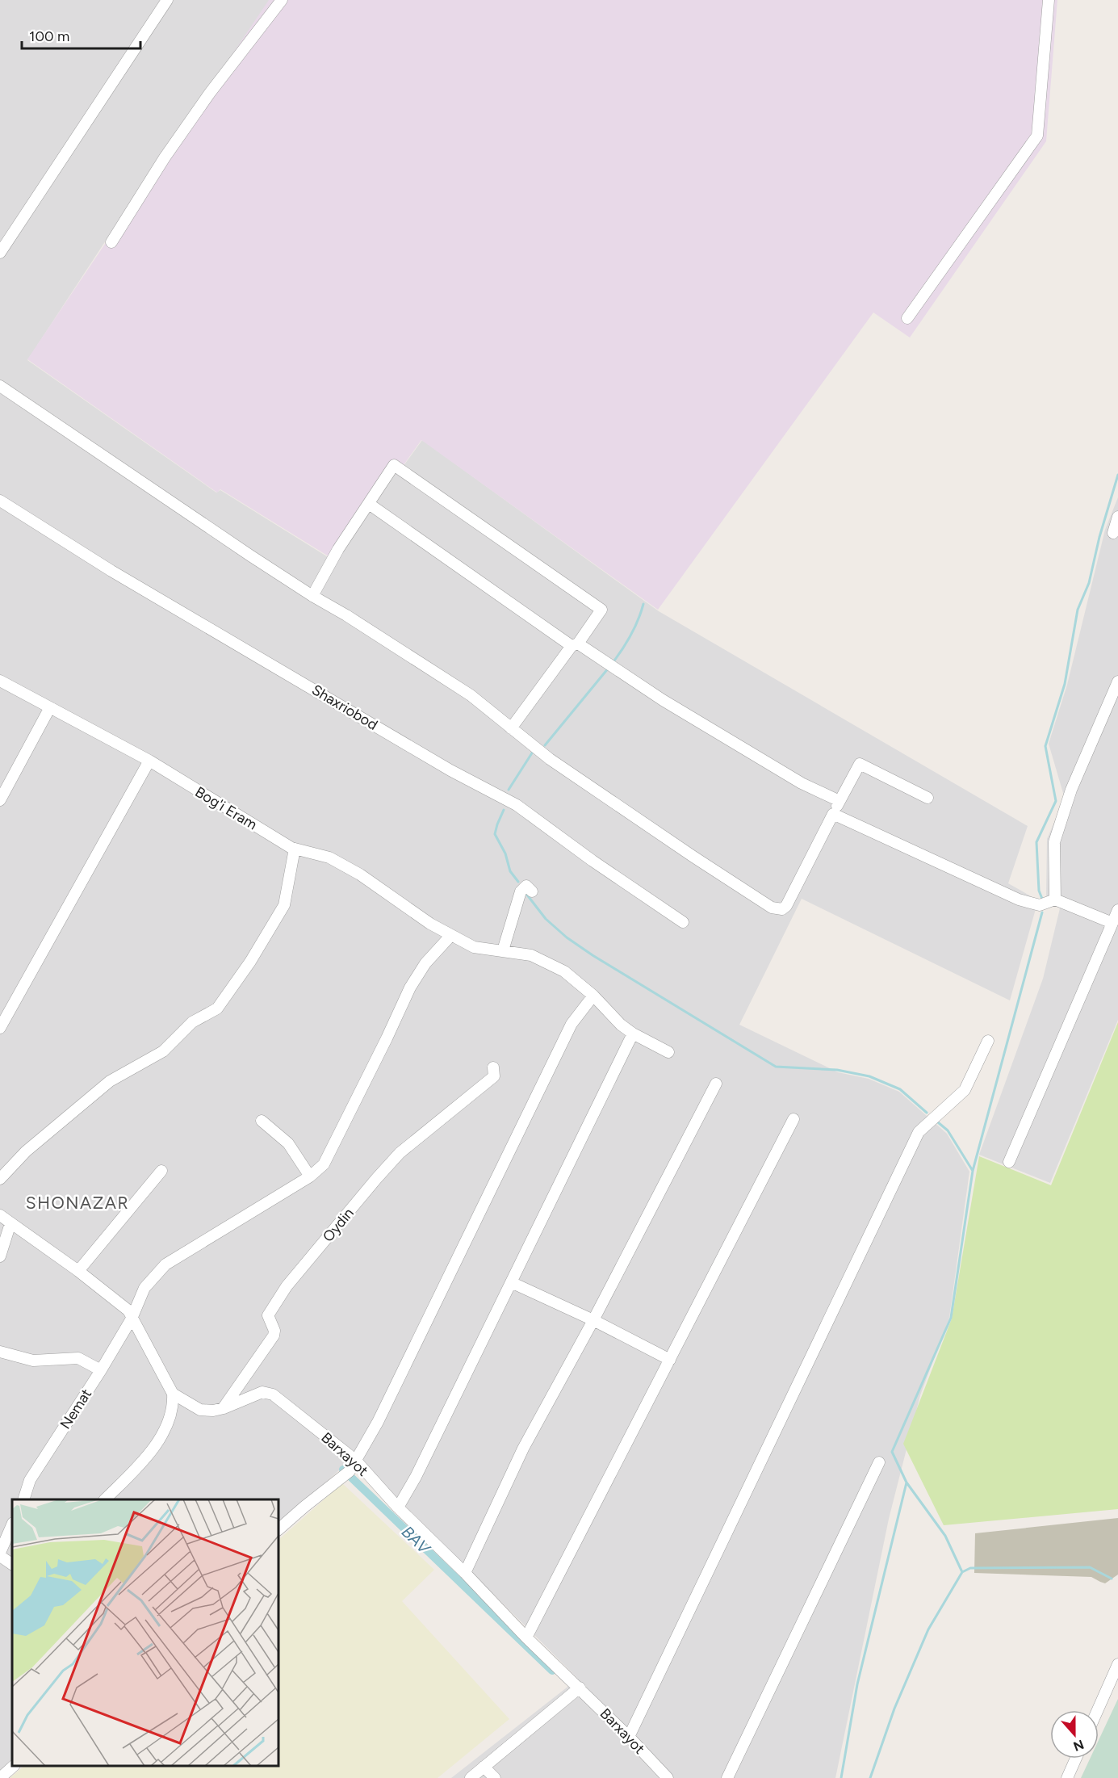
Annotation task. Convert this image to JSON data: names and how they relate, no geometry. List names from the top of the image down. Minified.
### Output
{"streets":{"street":["Shaxriobod","Bog'i Eram","Oydin","Nemat","Barxayot"]},"crossings":[["Bog'i Eram","Nemat"],["Oydin","Barxayot"]],"districts":["SHONAZAR"],"water":["BAV"],"scale_bar":"100 m","north":"bottom"}
